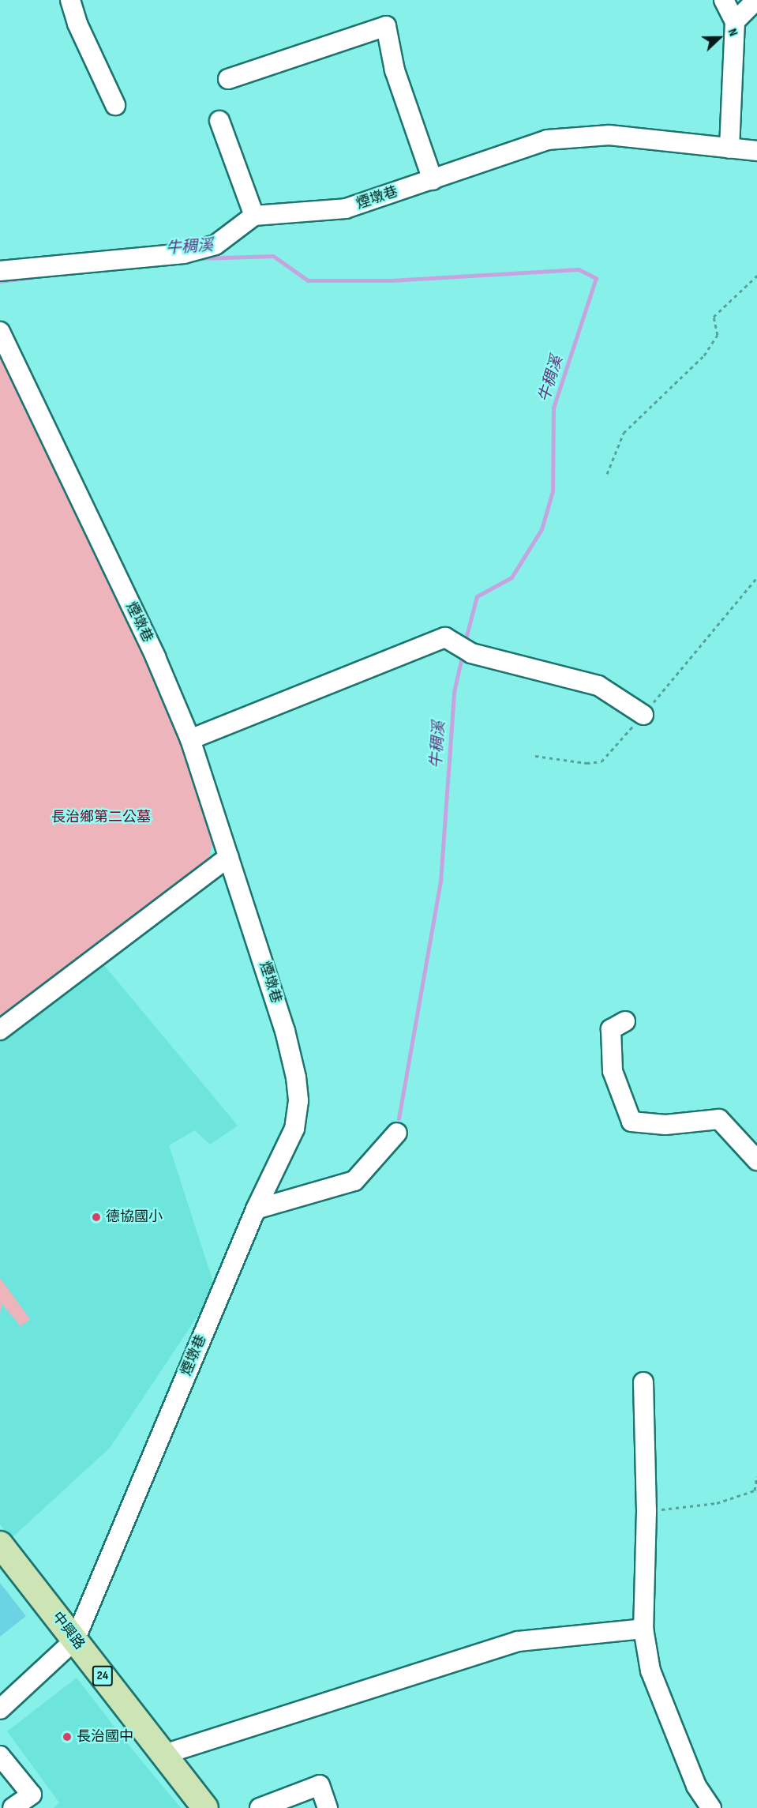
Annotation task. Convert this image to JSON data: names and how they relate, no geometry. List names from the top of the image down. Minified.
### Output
{"streets":{"main road":["中興路","24"],"street":["煙墩巷"]},"crossings":[["煙墩巷","中興路"]],"water":["牛稠溪"],"parks":["長治鄉第二公墓"],"places":["德協國小","長治國中"],"north":"right"}
